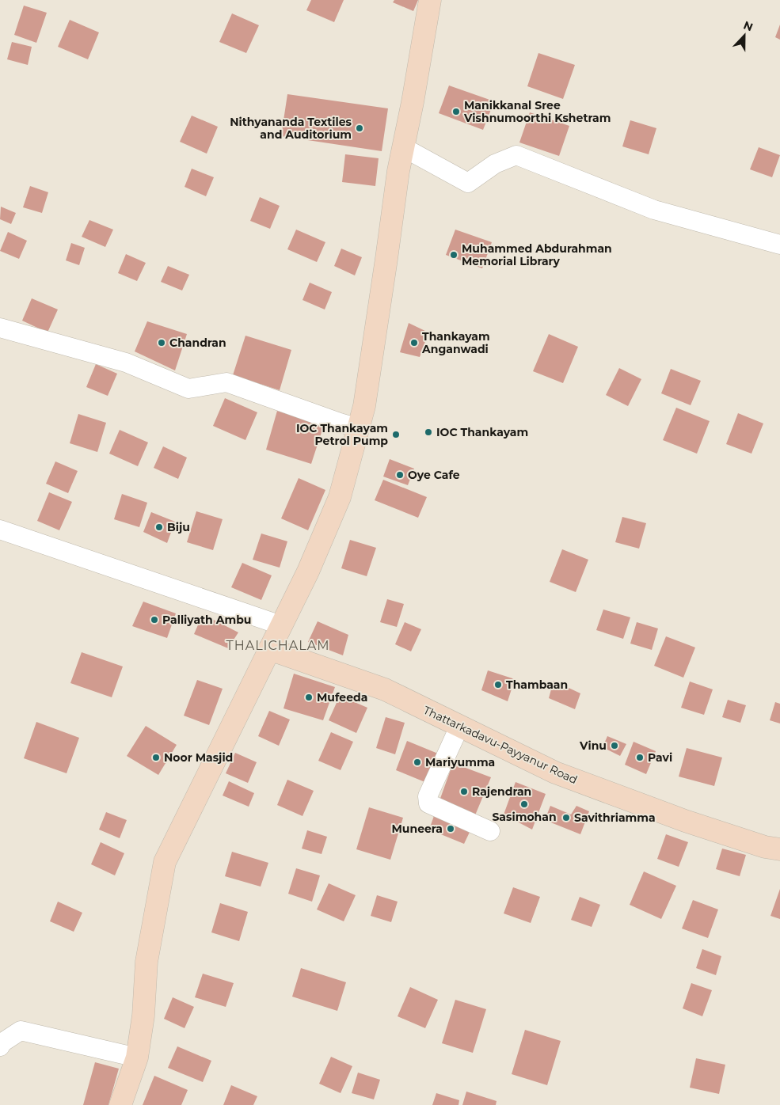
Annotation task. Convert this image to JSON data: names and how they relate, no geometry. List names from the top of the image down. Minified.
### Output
{"streets":{"main road":["Thattarkadavu-Payyanur Road"]},"districts":["THALICHALAM"],"places":["Manikkanal Sree Vishnumoorthi Kshetram","Nithyananda Textiles and Auditorium","Muhammed Abdurahman Memorial Library","Chandran","Thankayam Anganwadi","IOC Thankayam","IOC Thankayam Petrol Pump","Oye Cafe","Biju","Palliyath Ambu","Thambaan","Mufeeda","Vinu","Noor Masjid","Pavi","Mariyumma","Rajendran","Sasimohan","Savithriamma","Muneera"],"north":"top"}
